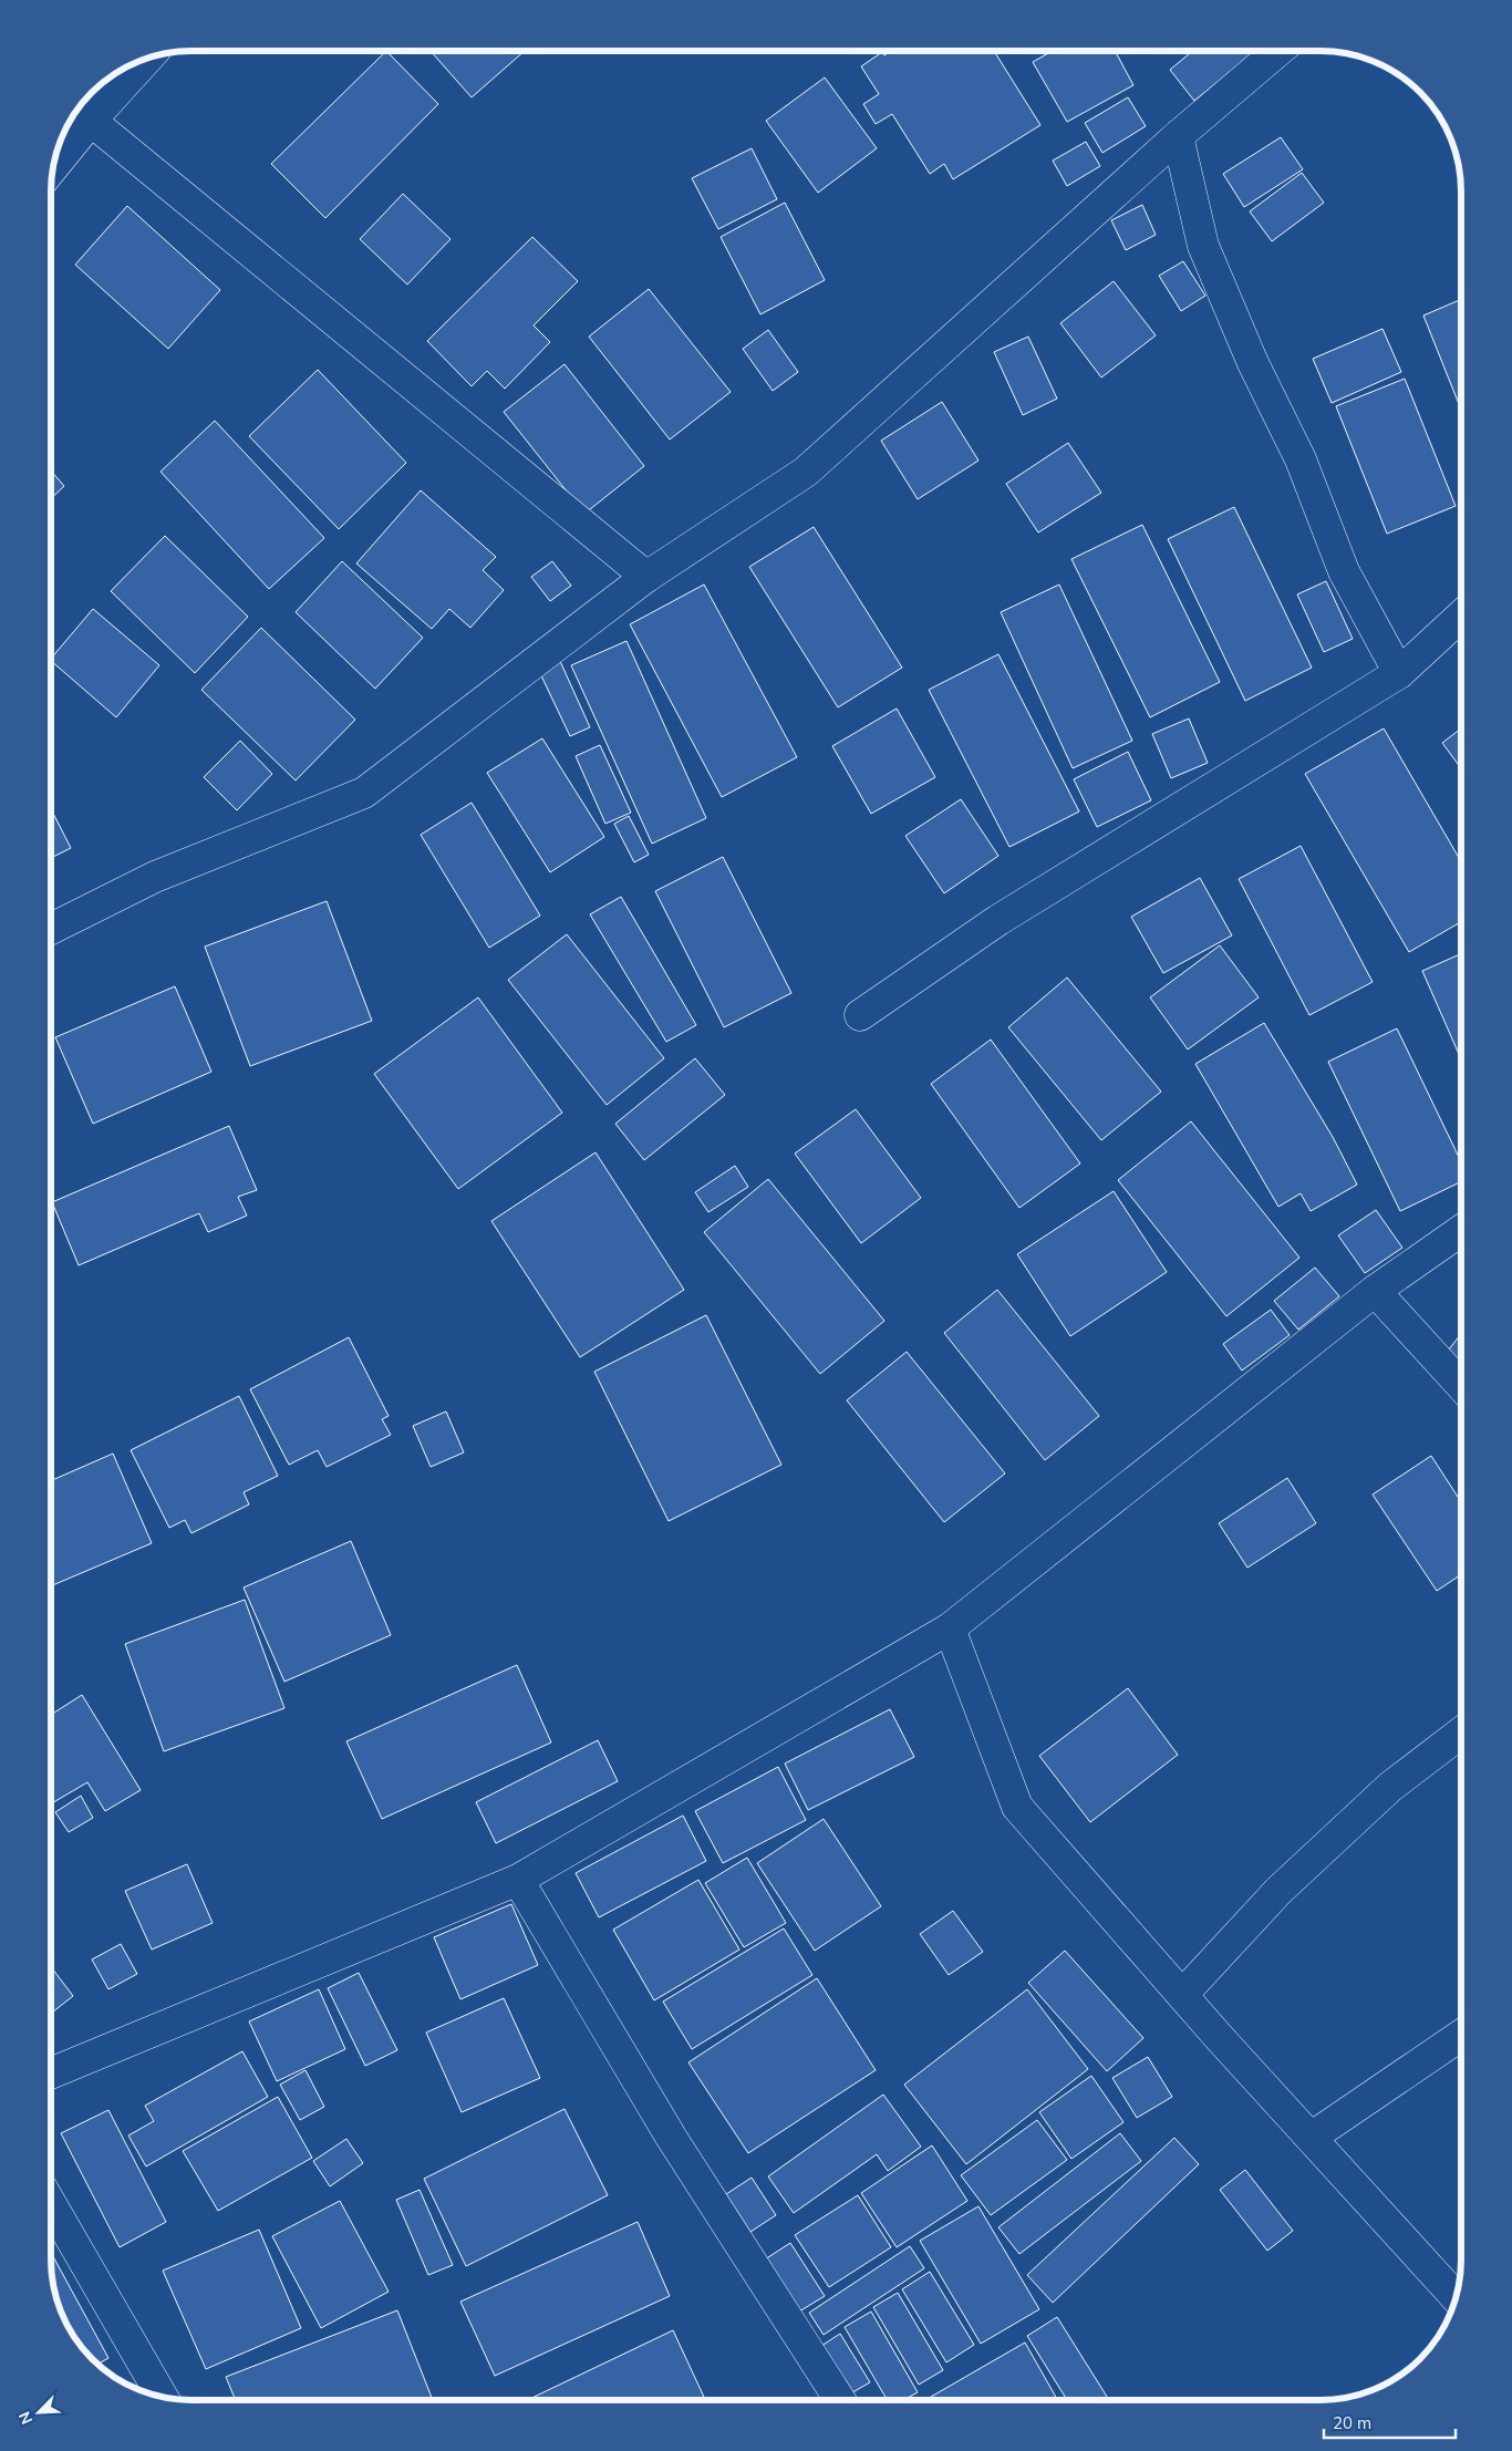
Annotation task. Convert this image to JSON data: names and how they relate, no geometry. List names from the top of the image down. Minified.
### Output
{"scale_bar":"20 m","north":"bottom left"}
